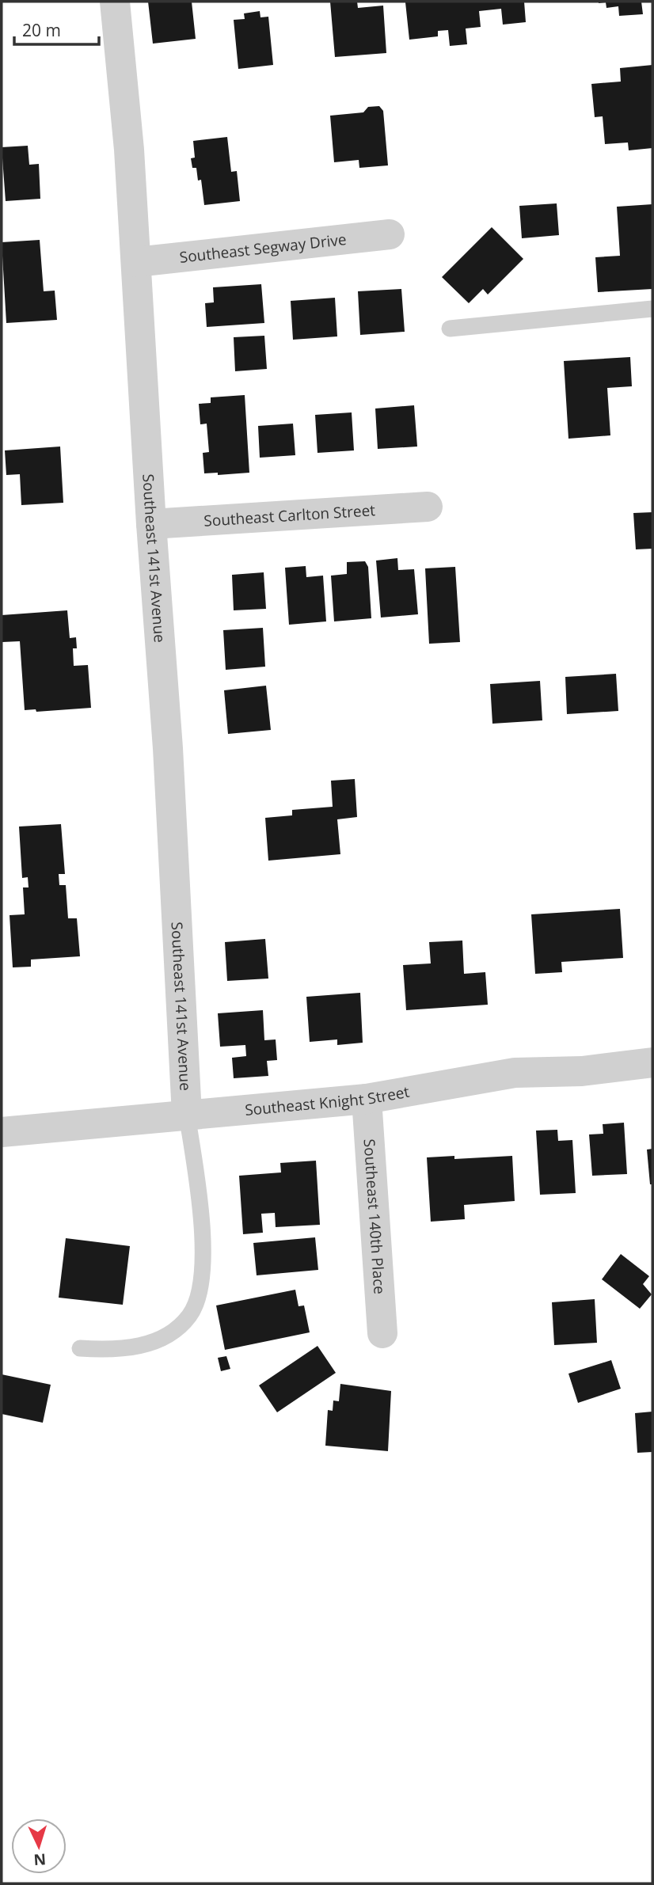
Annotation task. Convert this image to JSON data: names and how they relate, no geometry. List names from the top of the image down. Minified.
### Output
{"streets":{"street":["Southeast Segway Drive","Southeast Carlton Street","Southeast 141st Avenue","Southeast Knight Street","Southeast 140th Place"]},"crossings":[["Southeast Segway Drive","Southeast 141st Avenue"],["Southeast Carlton Street","Southeast 141st Avenue"],["Southeast 141st Avenue","Southeast Knight Street"],["Southeast Knight Street","Southeast 140th Place"]],"scale_bar":"20 m","north":"bottom"}
